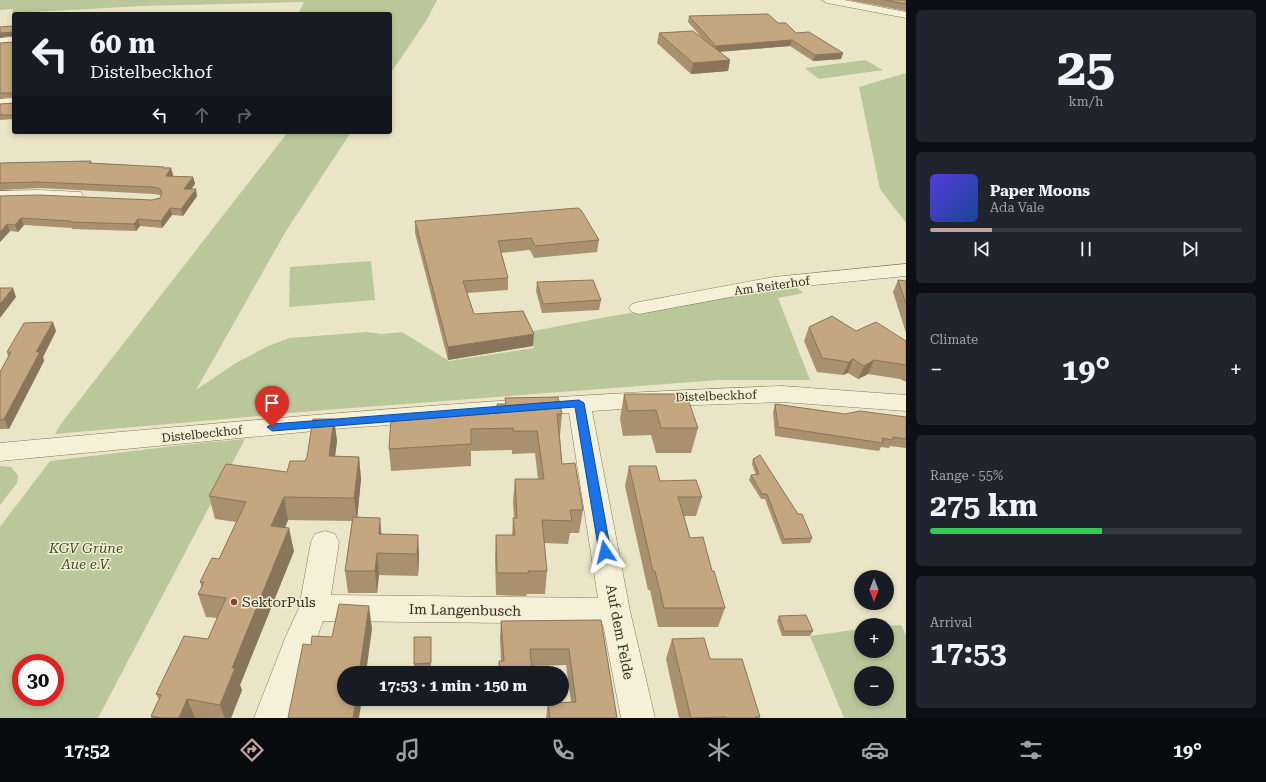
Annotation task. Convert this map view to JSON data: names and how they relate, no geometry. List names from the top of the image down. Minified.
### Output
{"streets":{"street":["Am Reiterhof","Distelbeckhof","Im Langenbusch","Auf dem Felde"]},"crossings":[["Distelbeckhof","Auf dem Felde"],["Im Langenbusch","Auf dem Felde"]],"parks":["KGV Grüne Aue e.V."],"places":["SektorPuls"],"north":"bottom","page":{"tile":[["25","km/h"],"Climate",["Range · 55%","275 km"],["Arrival","17:53"]],"turn":["60 m","Distelbeckhof"],"song":["Paper Moons","Ada Vale"],"heat":["−","19°","+"],"map_buttons":["+","−"],"limit":"30","trip":"17:53 · 1 min · 150 m","tabs":["17:52","19°"]}}
